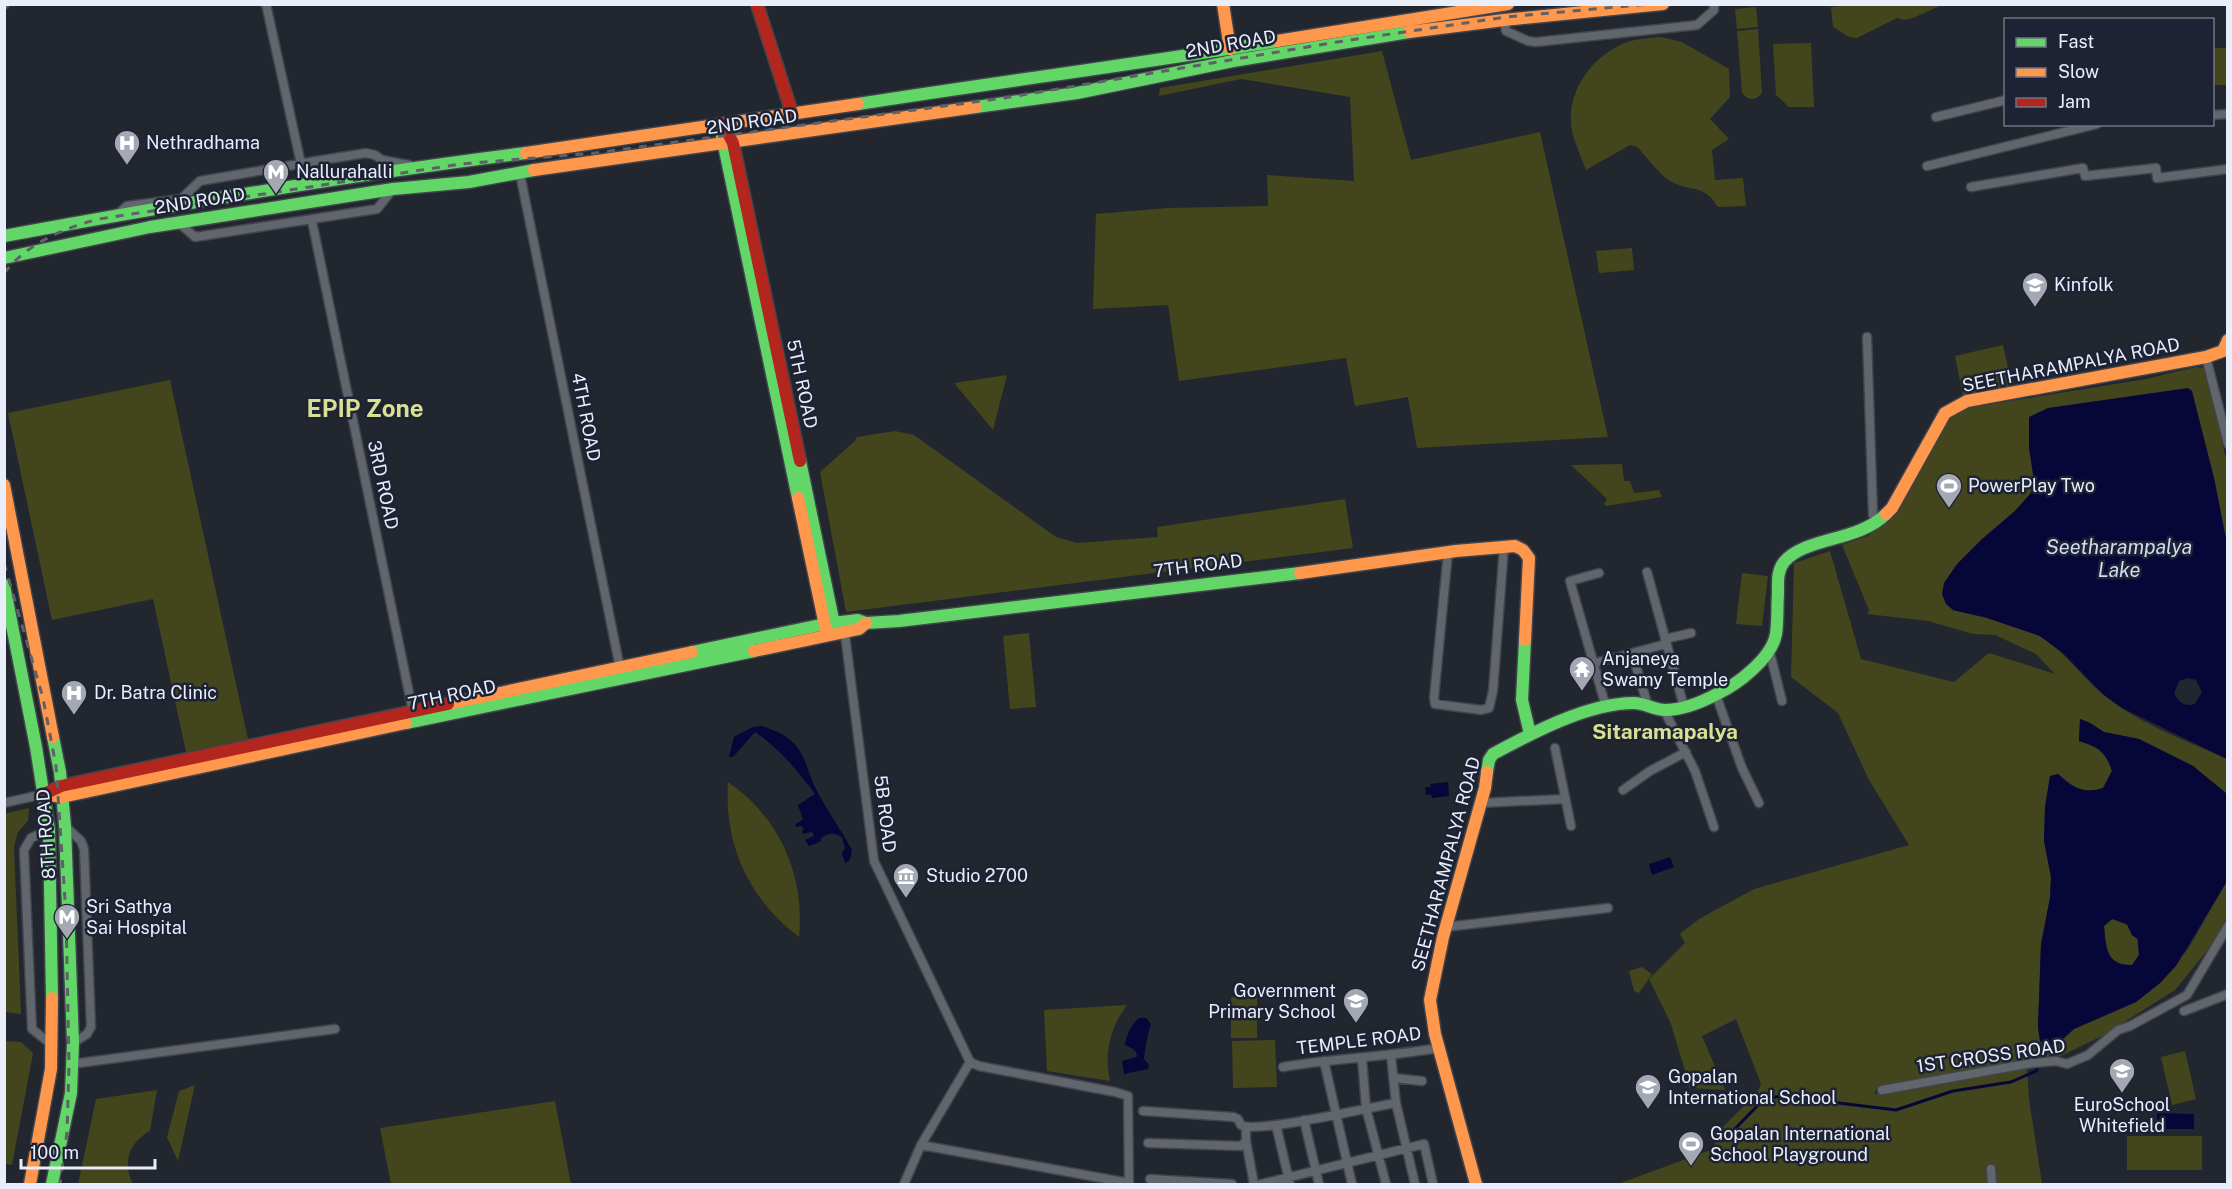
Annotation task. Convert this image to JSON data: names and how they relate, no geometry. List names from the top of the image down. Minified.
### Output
{"streets":{"main road":["2ND ROAD","SEETHARAMPALYA ROAD","5TH ROAD","7TH ROAD","8TH ROAD"],"street":["4TH ROAD","3RD ROAD","5B ROAD","TEMPLE ROAD","1ST CROSS ROAD"]},"crossings":[["2ND ROAD","5TH ROAD"],["2ND ROAD","4TH ROAD"],["SEETHARAMPALYA ROAD","7TH ROAD"],["SEETHARAMPALYA ROAD","TEMPLE ROAD"],["5TH ROAD","7TH ROAD"],["5TH ROAD","5B ROAD"],["4TH ROAD","7TH ROAD"],["3RD ROAD","7TH ROAD"],["7TH ROAD","5B ROAD"],["7TH ROAD","8TH ROAD"]],"districts":["EPIP Zone","Sitaramapalya"],"water":["Seetharampalya Lake"],"places":{"hospital":["Nethradhama","Dr. Batra Clinic"],"metro station":["Nallurahalli","Sri Sathya Sai Hospital"],"school or university":["Kinfolk","Government Primary School","EuroSchool Whitefield","Gopalan International School"],"sports":["PowerPlay Two","Gopalan International School Playground"],"temple":["Anjaneya Swamy Temple"],"museum":["Studio 2700"]},"legend":["Fast","Slow","Jam"],"scale_bar":"100 m"}
